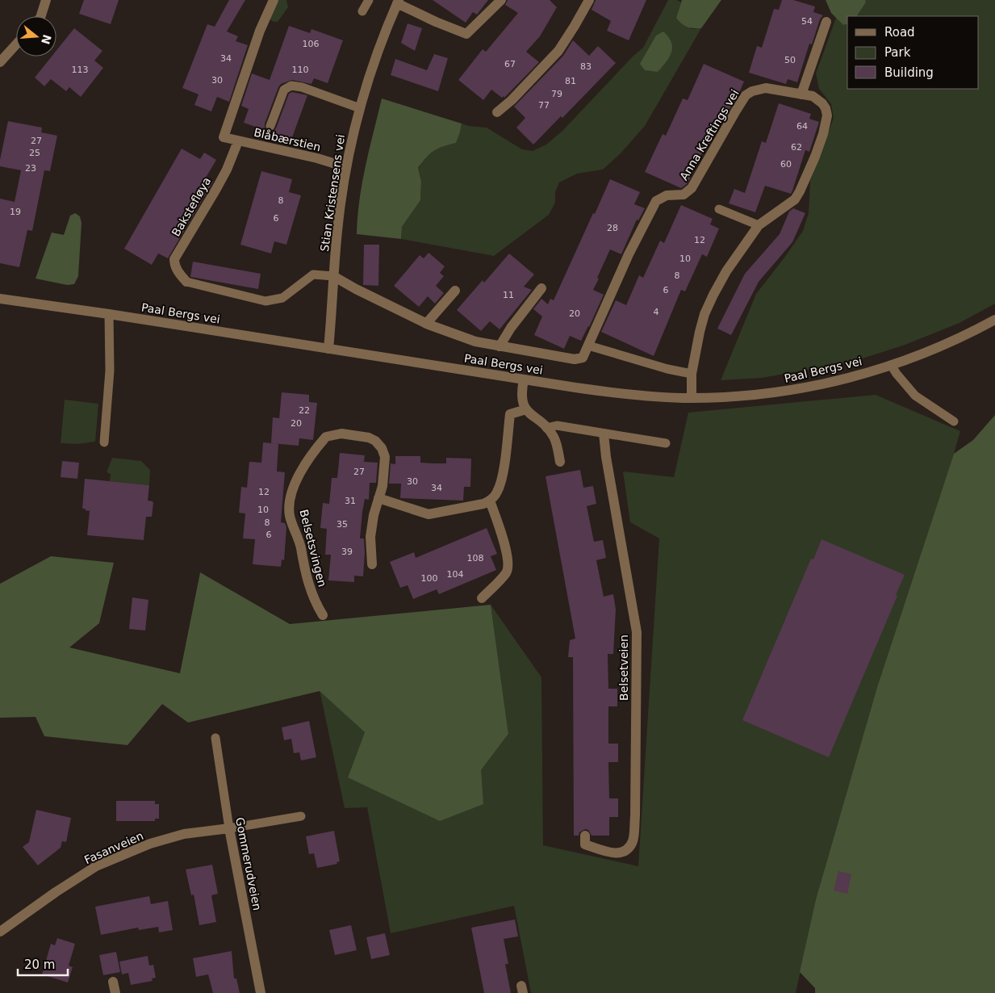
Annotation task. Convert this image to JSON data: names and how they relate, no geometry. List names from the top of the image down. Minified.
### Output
{"streets":{"street":["Anna Kreftings vei","Blåbærstien","Stian Kristensens vei","Bakstefløya","Paal Bergs vei","Belsetsvingen","Belsetveien","Fasanveien","Gommerudveien"]},"crossings":[["Anna Kreftings vei","Paal Bergs vei"],["Blåbærstien","Stian Kristensens vei"],["Blåbærstien","Bakstefløya"],["Stian Kristensens vei","Paal Bergs vei"],["Fasanveien","Gommerudveien"]],"house_numbers":["54","106","34","50","67","83","113","110","30","81","79","77","64","27","62","25","60","23","8","19","6","28","12","10","8","6","11","4","20","22","20","27","30","34","12","31","10","8","35","6","39","108","104","100"],"legend":["Road","Park","Building"],"scale_bar":"20 m","north":"right"}
